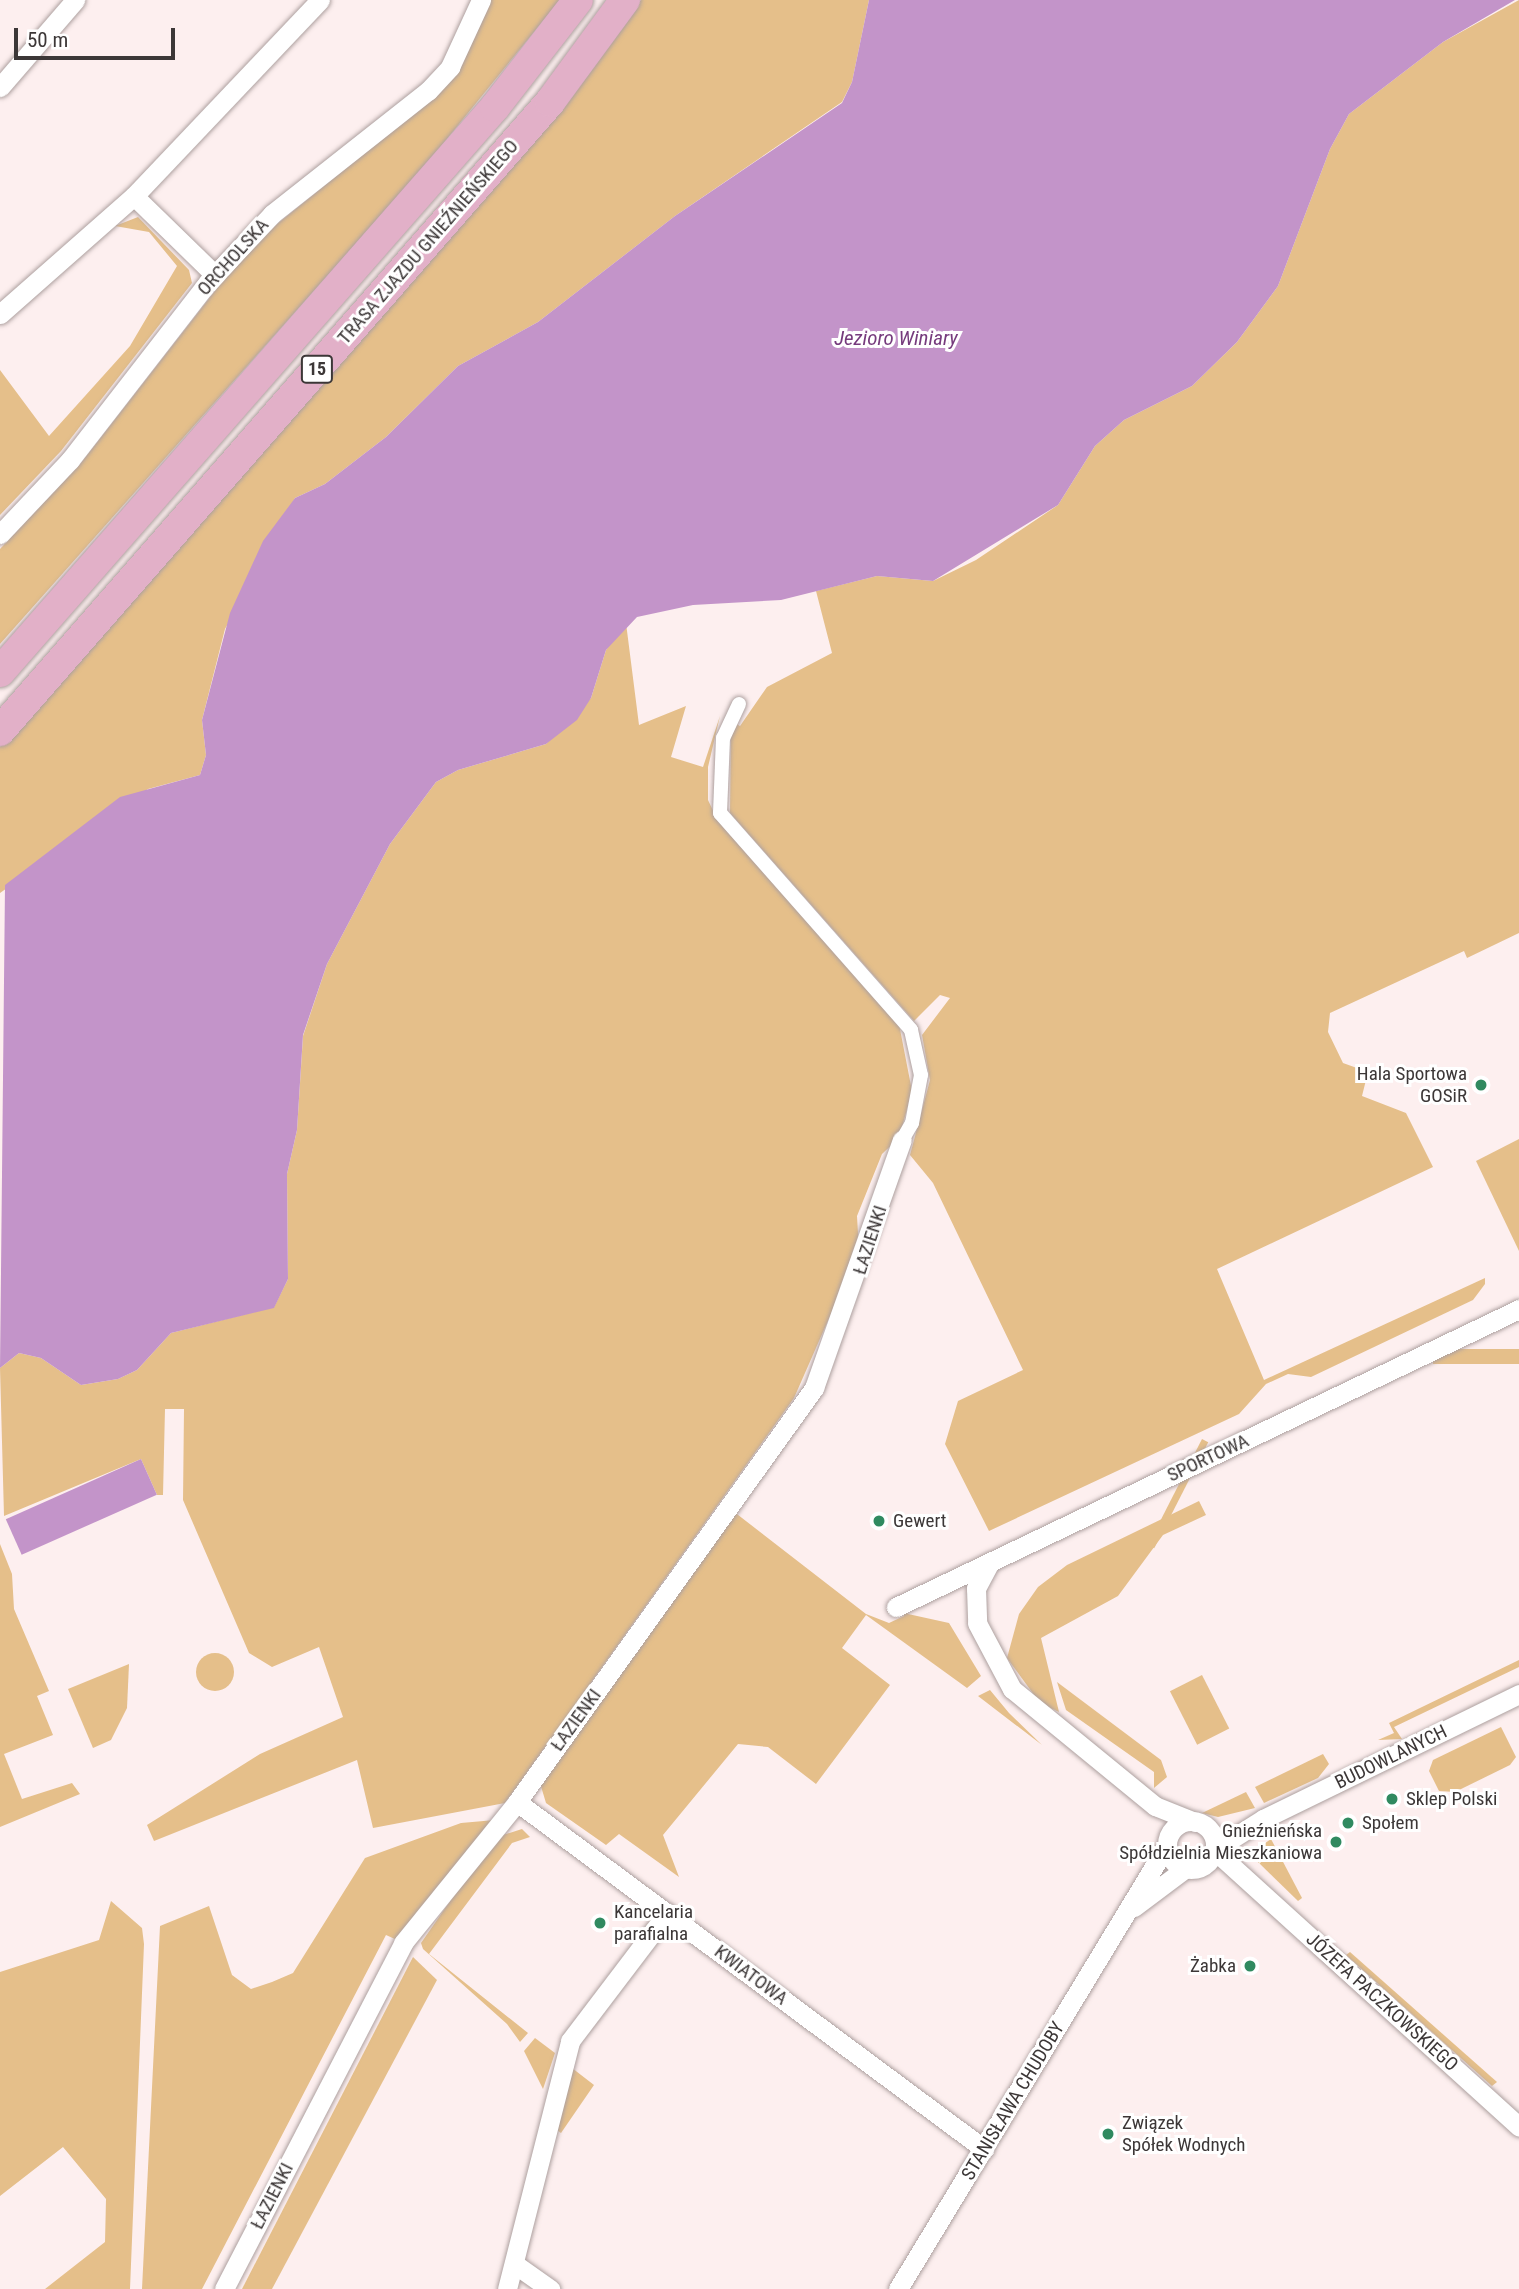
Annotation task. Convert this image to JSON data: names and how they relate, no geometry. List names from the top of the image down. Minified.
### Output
{"streets":{"main road":["TRASA ZJAZDU GNIEŹNIEŃSKIEGO","15"],"street":["ORCHOLSKA","ŁAZIENKI","SPORTOWA","BUDOWLANYCH","KWIATOWA","JÓZEFA PACZKOWSKIEGO","STANISŁAWA CHUDOBY"]},"crossings":[["ŁAZIENKI","KWIATOWA"],["BUDOWLANYCH","JÓZEFA PACZKOWSKIEGO"],["BUDOWLANYCH","STANISŁAWA CHUDOBY"],["KWIATOWA","STANISŁAWA CHUDOBY"],["JÓZEFA PACZKOWSKIEGO","STANISŁAWA CHUDOBY"]],"water":["Jezioro Winiary"],"places":["Hala Sportowa GOSiR","Gewert","Sklep Polski","Społem","Gnieźnieńska Spółdzielnia Mieszkaniowa","Kancelaria parafialna","Żabka","Związek Spółek Wodnych"],"scale_bar":"50 m"}
